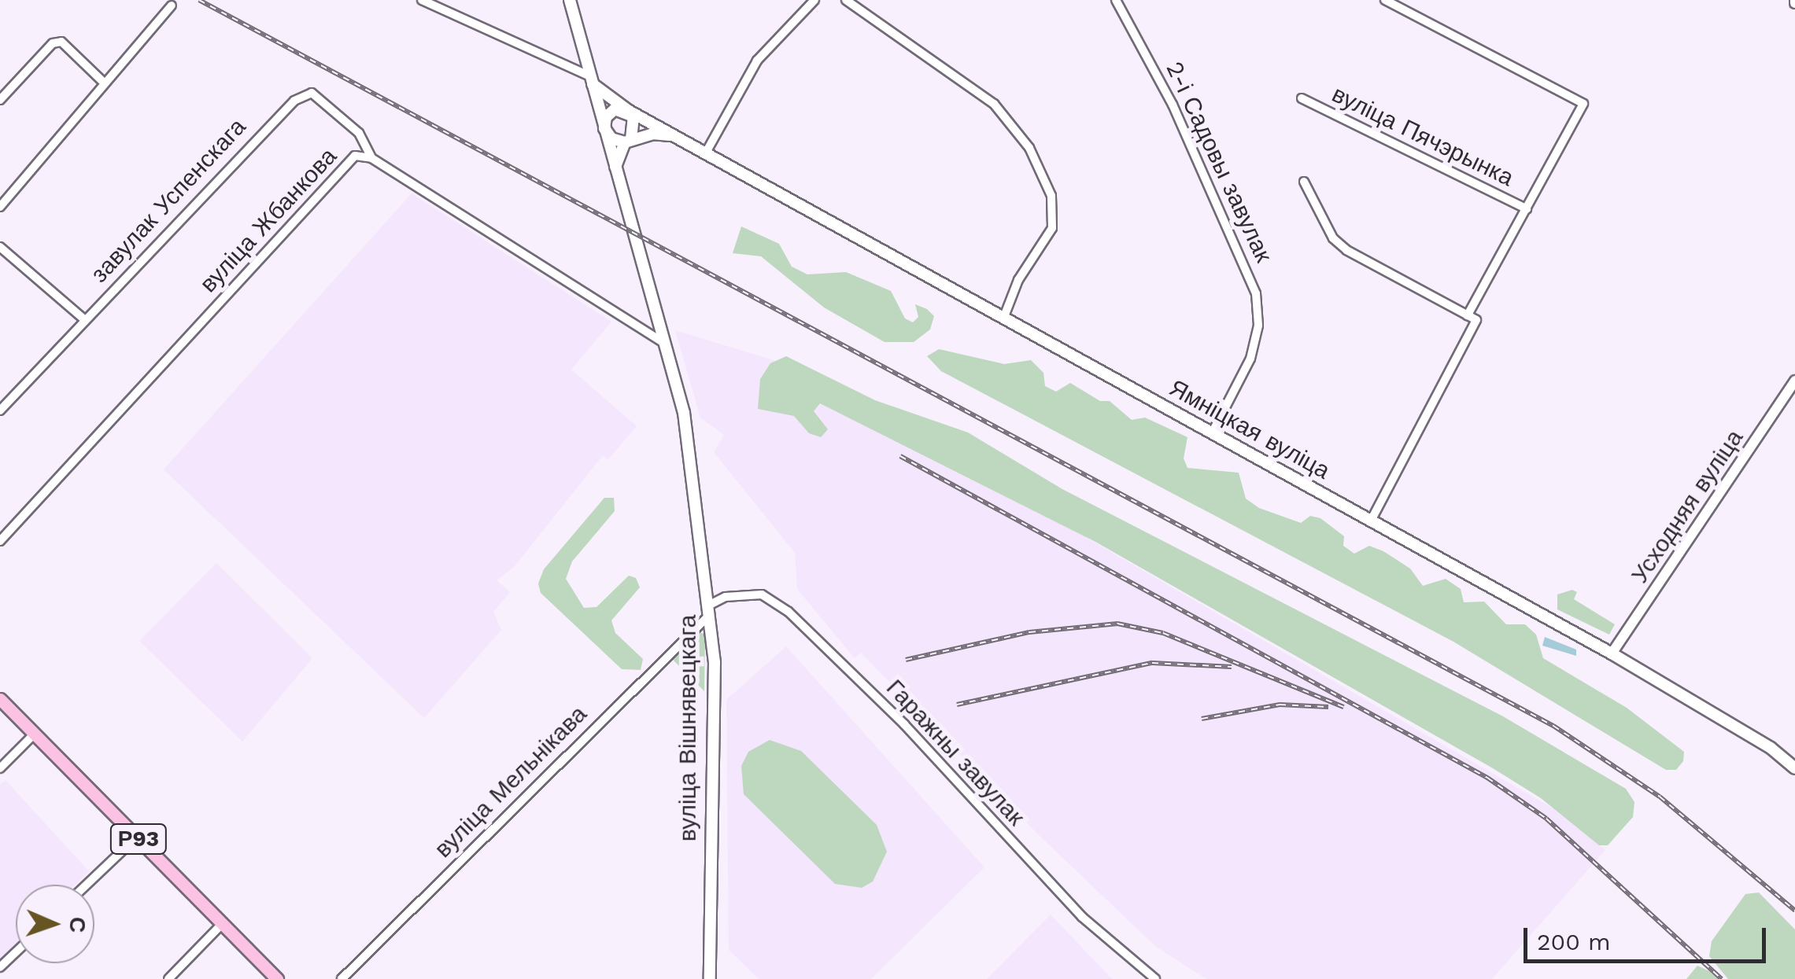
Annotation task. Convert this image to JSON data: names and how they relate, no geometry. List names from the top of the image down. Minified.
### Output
{"streets":{"main road":["Ямніцкая вуліца","вуліца Вішнявецкага","Р93"],"street":["вуліца Пячэрынка","2-і Садовы завулак","завулак Успенскага","вуліца Жбанкова","Усходняя вуліца","Гаражны завулак","вуліца Мельнікава"]},"crossings":[["2-і Садовы завулак","Ямніцкая вуліца"],["завулак Успенскага","вуліца Жбанкова"],["вуліца Жбанкова","вуліца Вішнявецкага"],["Ямніцкая вуліца","Усходняя вуліца"],["Ямніцкая вуліца","вуліца Вішнявецкага"],["вуліца Вішнявецкага","Гаражны завулак"],["вуліца Вішнявецкага","вуліца Мельнікава"],["Гаражны завулак","вуліца Мельнікава"]],"scale_bar":"200 m","north":"right"}
